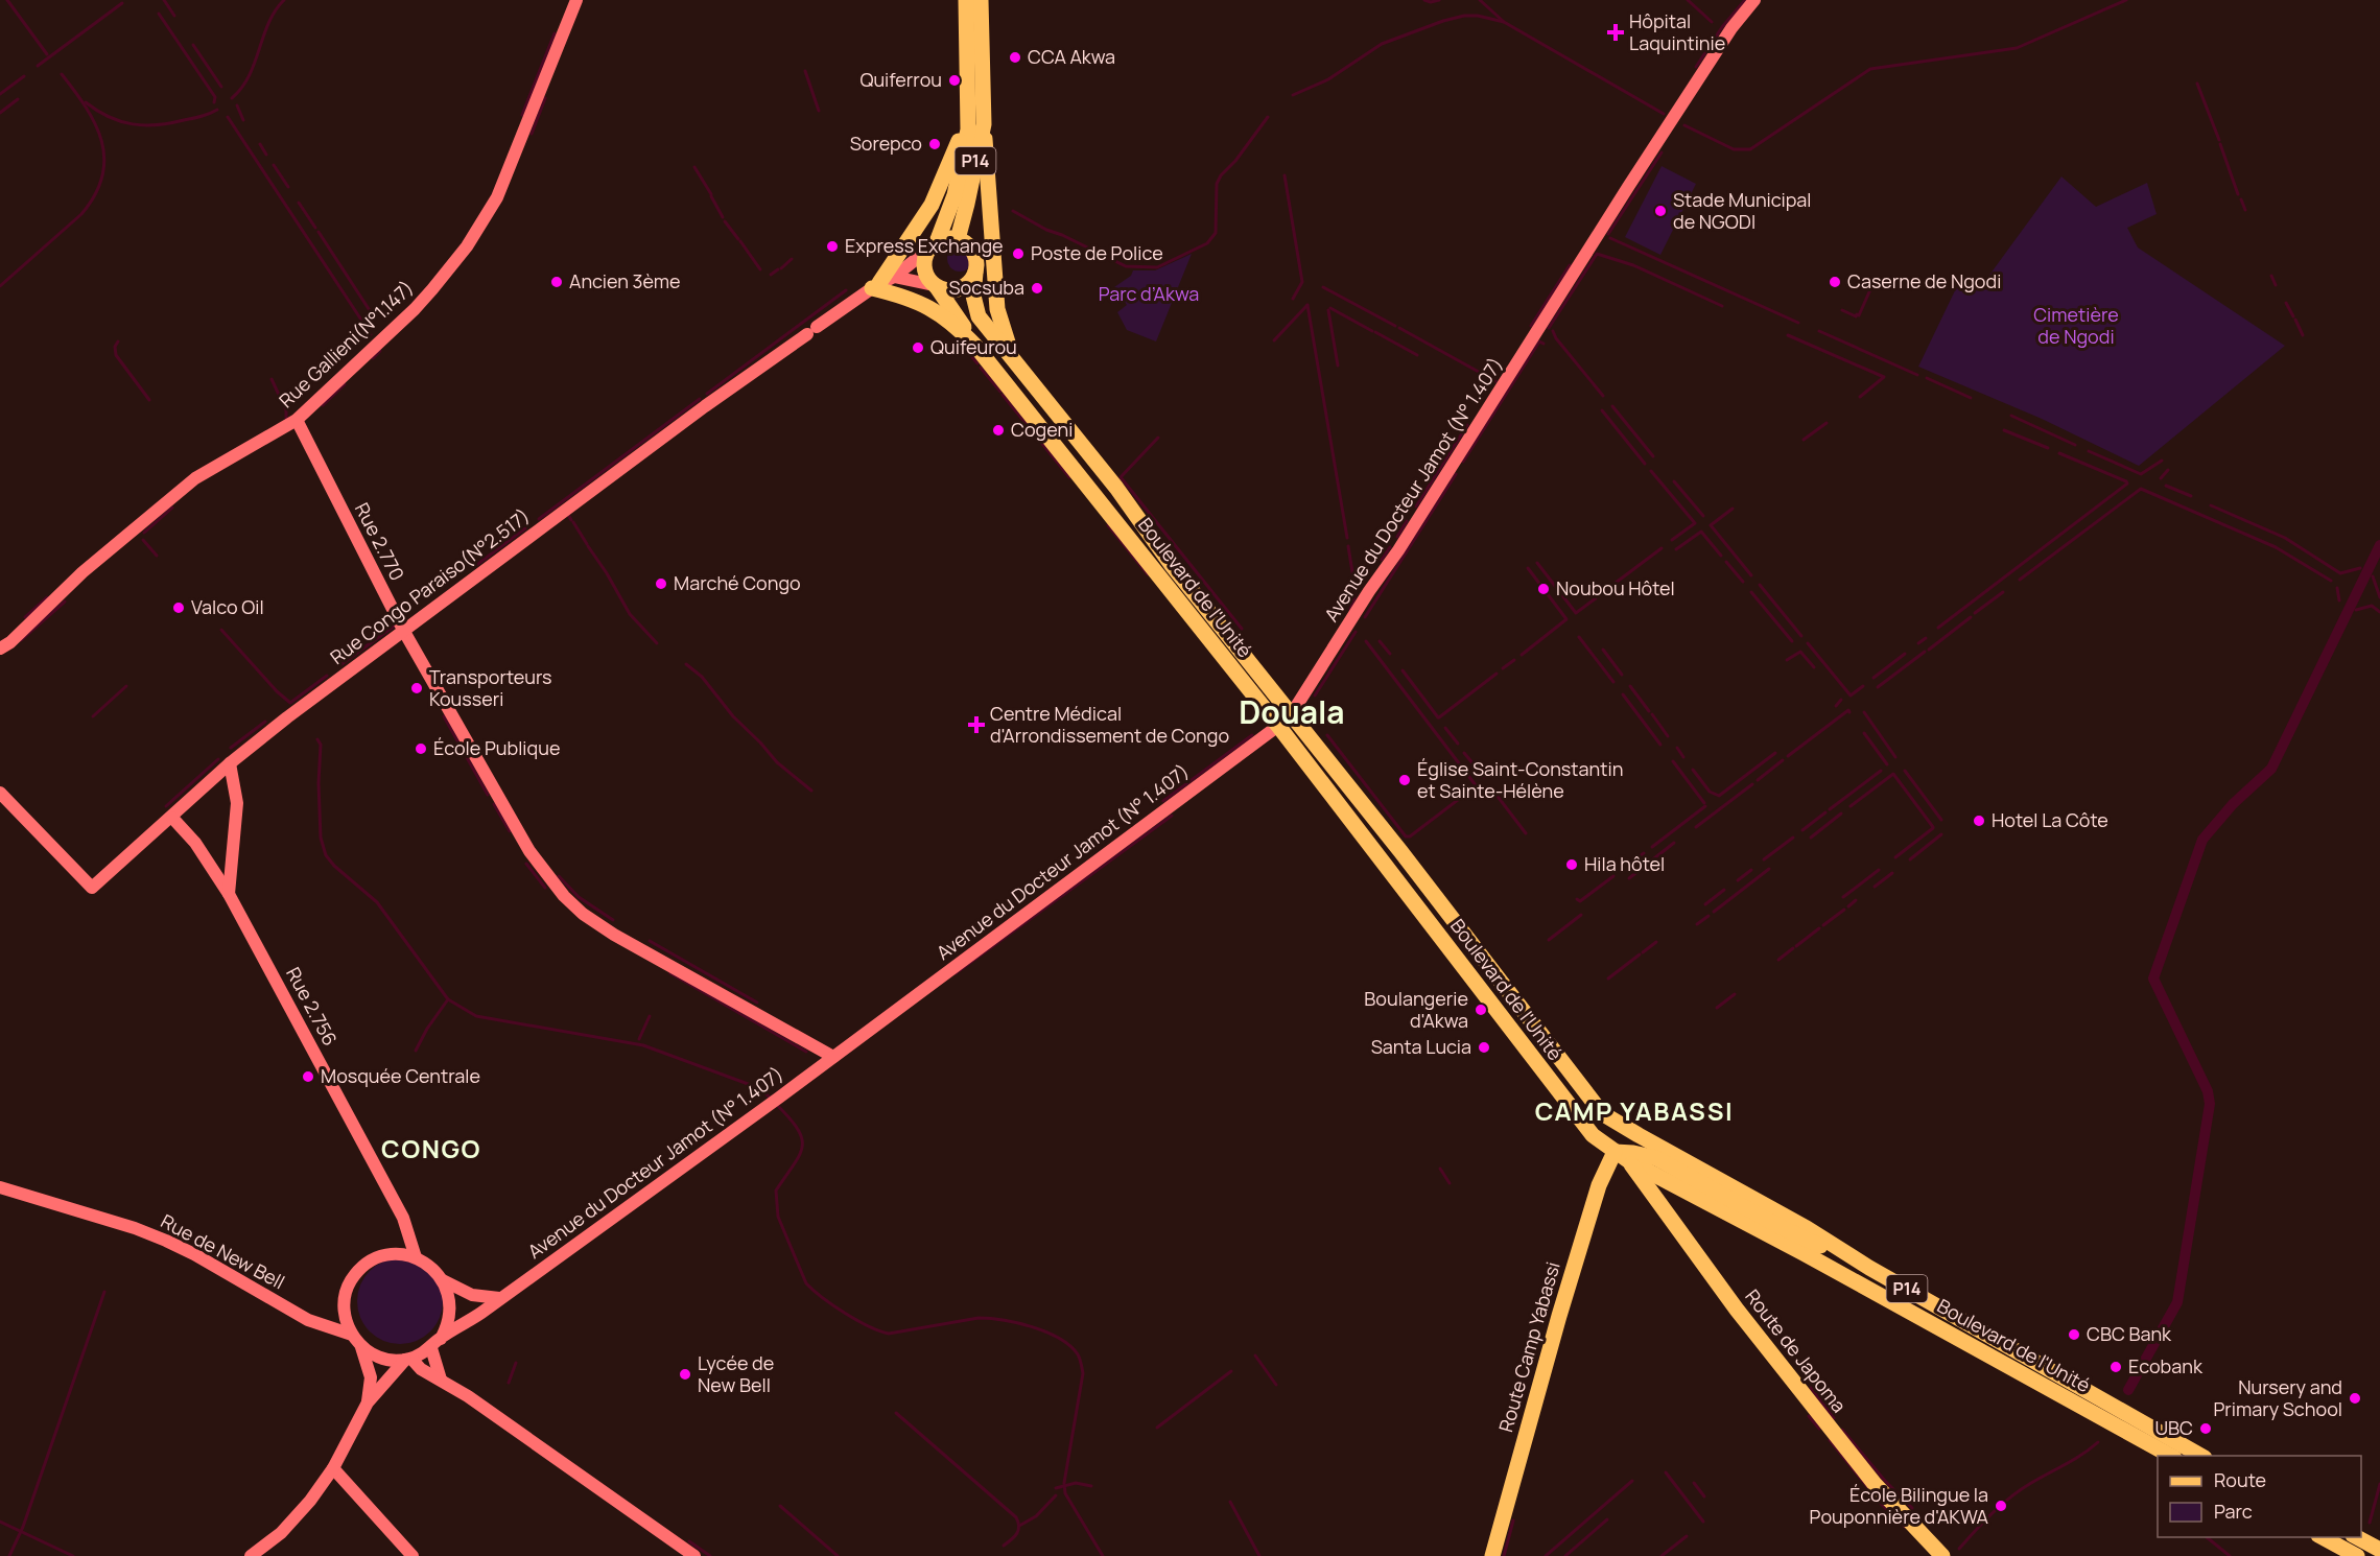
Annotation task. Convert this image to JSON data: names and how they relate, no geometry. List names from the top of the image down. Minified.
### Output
{"streets":{"main road":["P14","Rue Gallieni(N°1.147)","Avenue du Docteur Jamot (N° 1.407)","Rue 2.770","Rue Congo Paraiso(N°2.517)","Boulevard de l'Unité","Rue 2.756","Rue de New Bell","Route Camp Yabassi","Route de Japoma"]},"crossings":[["P14","Rue Congo Paraiso(N°2.517)"],["P14","Boulevard de l'Unité"],["Rue Gallieni(N°1.147)","Rue 2.770"],["Avenue du Docteur Jamot (N° 1.407)","Rue 2.770"],["Avenue du Docteur Jamot (N° 1.407)","Boulevard de l'Unité"],["Avenue du Docteur Jamot (N° 1.407)","Rue 2.756"],["Avenue du Docteur Jamot (N° 1.407)","Rue de New Bell"],["Rue 2.770","Rue Congo Paraiso(N°2.517)"],["Rue Congo Paraiso(N°2.517)","Rue 2.756"],["Boulevard de l'Unité","Route Camp Yabassi"],["Boulevard de l'Unité","Route de Japoma"],["Rue 2.756","Rue de New Bell"]],"districts":["Douala","CAMP YABASSI","CONGO"],"parks":["Parc d’Akwa","Cimetière de Ngodi"],"places":{"health":["Hôpital Laquintinie","Centre Médical d'Arrondissement de Congo"],"other":["CCA Akwa","Quiferrou","Sorepco","Stade Municipal de NGODI","Express Exchange","Poste de Police","Ancien 3ème","Caserne de Ngodi","Socsuba","Quifeurou","Cogeni","Marché Congo","Noubou Hôtel","Valco Oil","Transporteurs Kousseri","École Publique","Église Saint-Constantin et Sainte-Hélène","Hotel La Côte","Hila hôtel","Boulangerie d'Akwa","Santa Lucia","Mosquée Centrale","CBC Bank","Ecobank","Lycée de New Bell","Nursery and Primary School","UBC","École Bilingue la Pouponnière d'AKWA"]},"legend":["Route","Parc"]}
